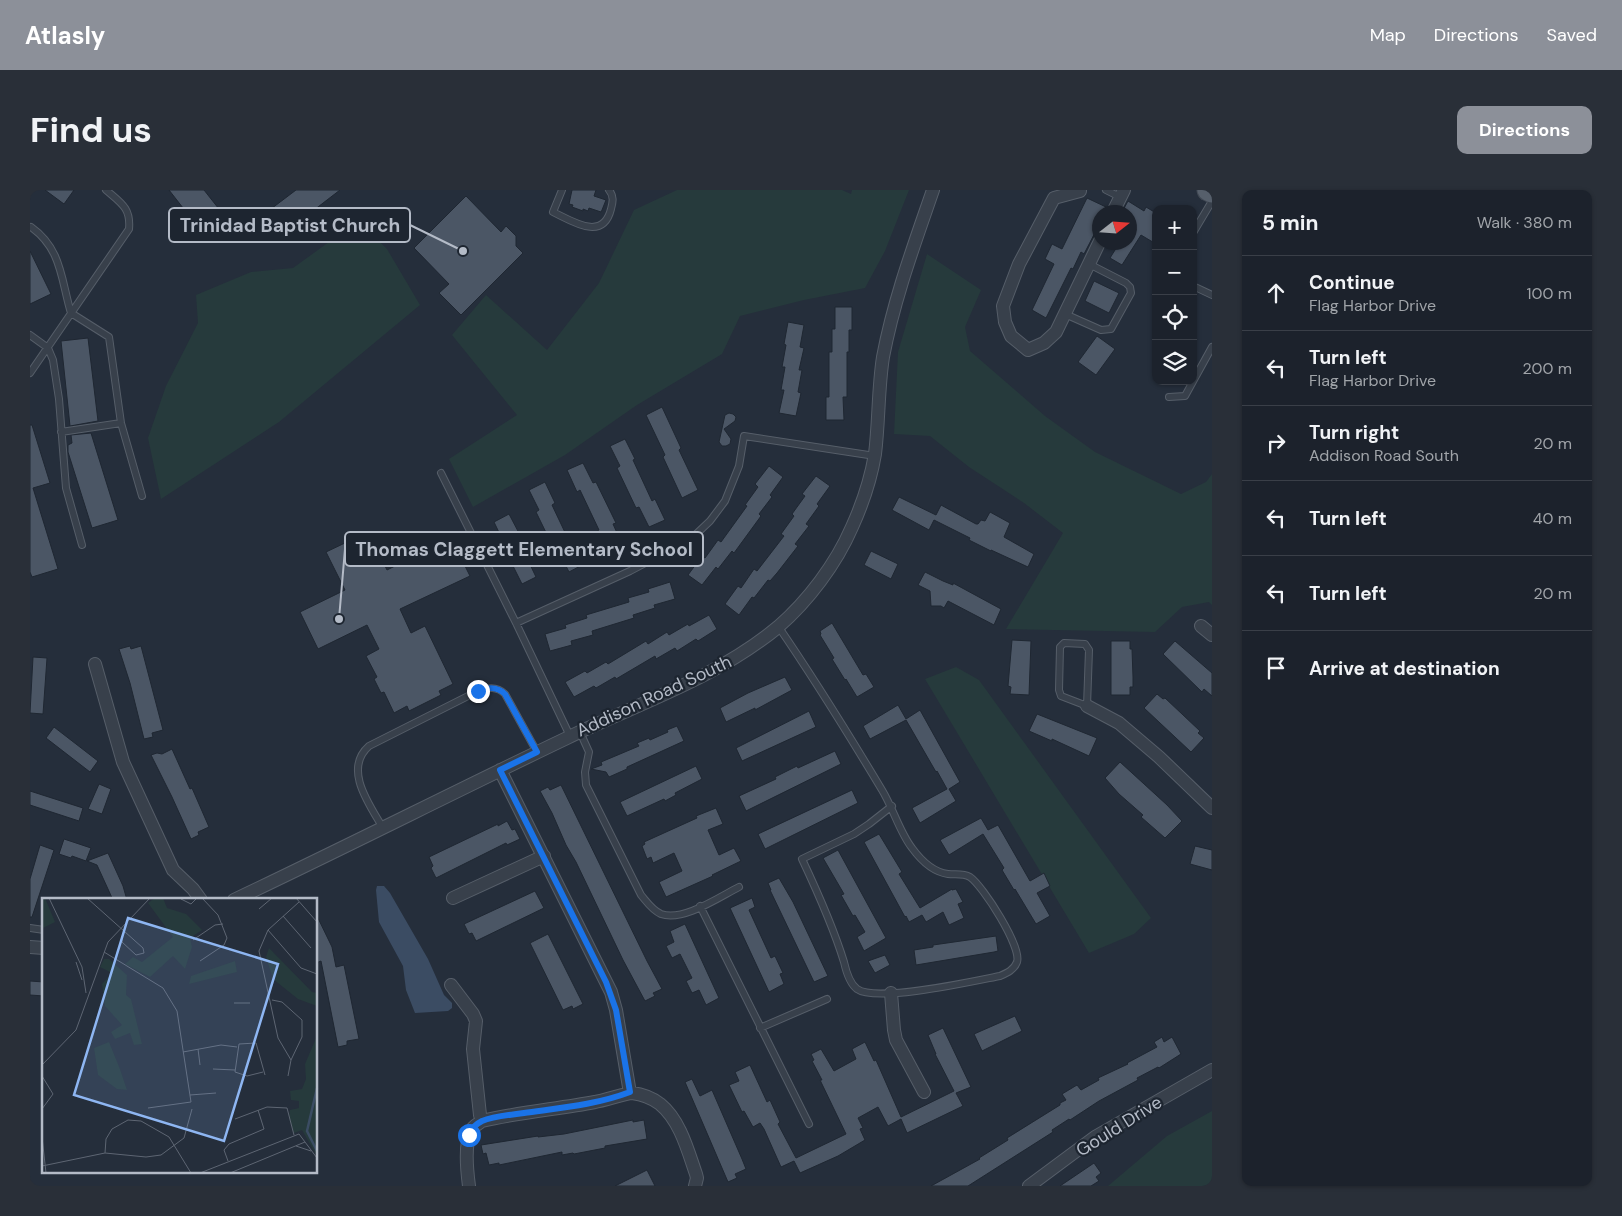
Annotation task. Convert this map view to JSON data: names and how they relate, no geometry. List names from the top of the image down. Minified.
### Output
{"streets":{"street":["Addison Road South","Gould Drive"]},"places":["Trinidad Baptist Church","Thomas Claggett Elementary School"],"north":"right","page":{"header":"Atlasly","nav":["Map","Directions","Saved"],"buttons":"Directions","title":"Find us","heading":["5 min","Walk · 380 m"],"map_buttons":["+","−"],"list":[["Continue","Flag Harbor Drive","100 m"],["Turn left","Flag Harbor Drive","200 m"],["Turn right","Addison Road South","20 m"],["Turn left","40 m"],["Turn left","20 m"],"Arrive at destination"]}}
